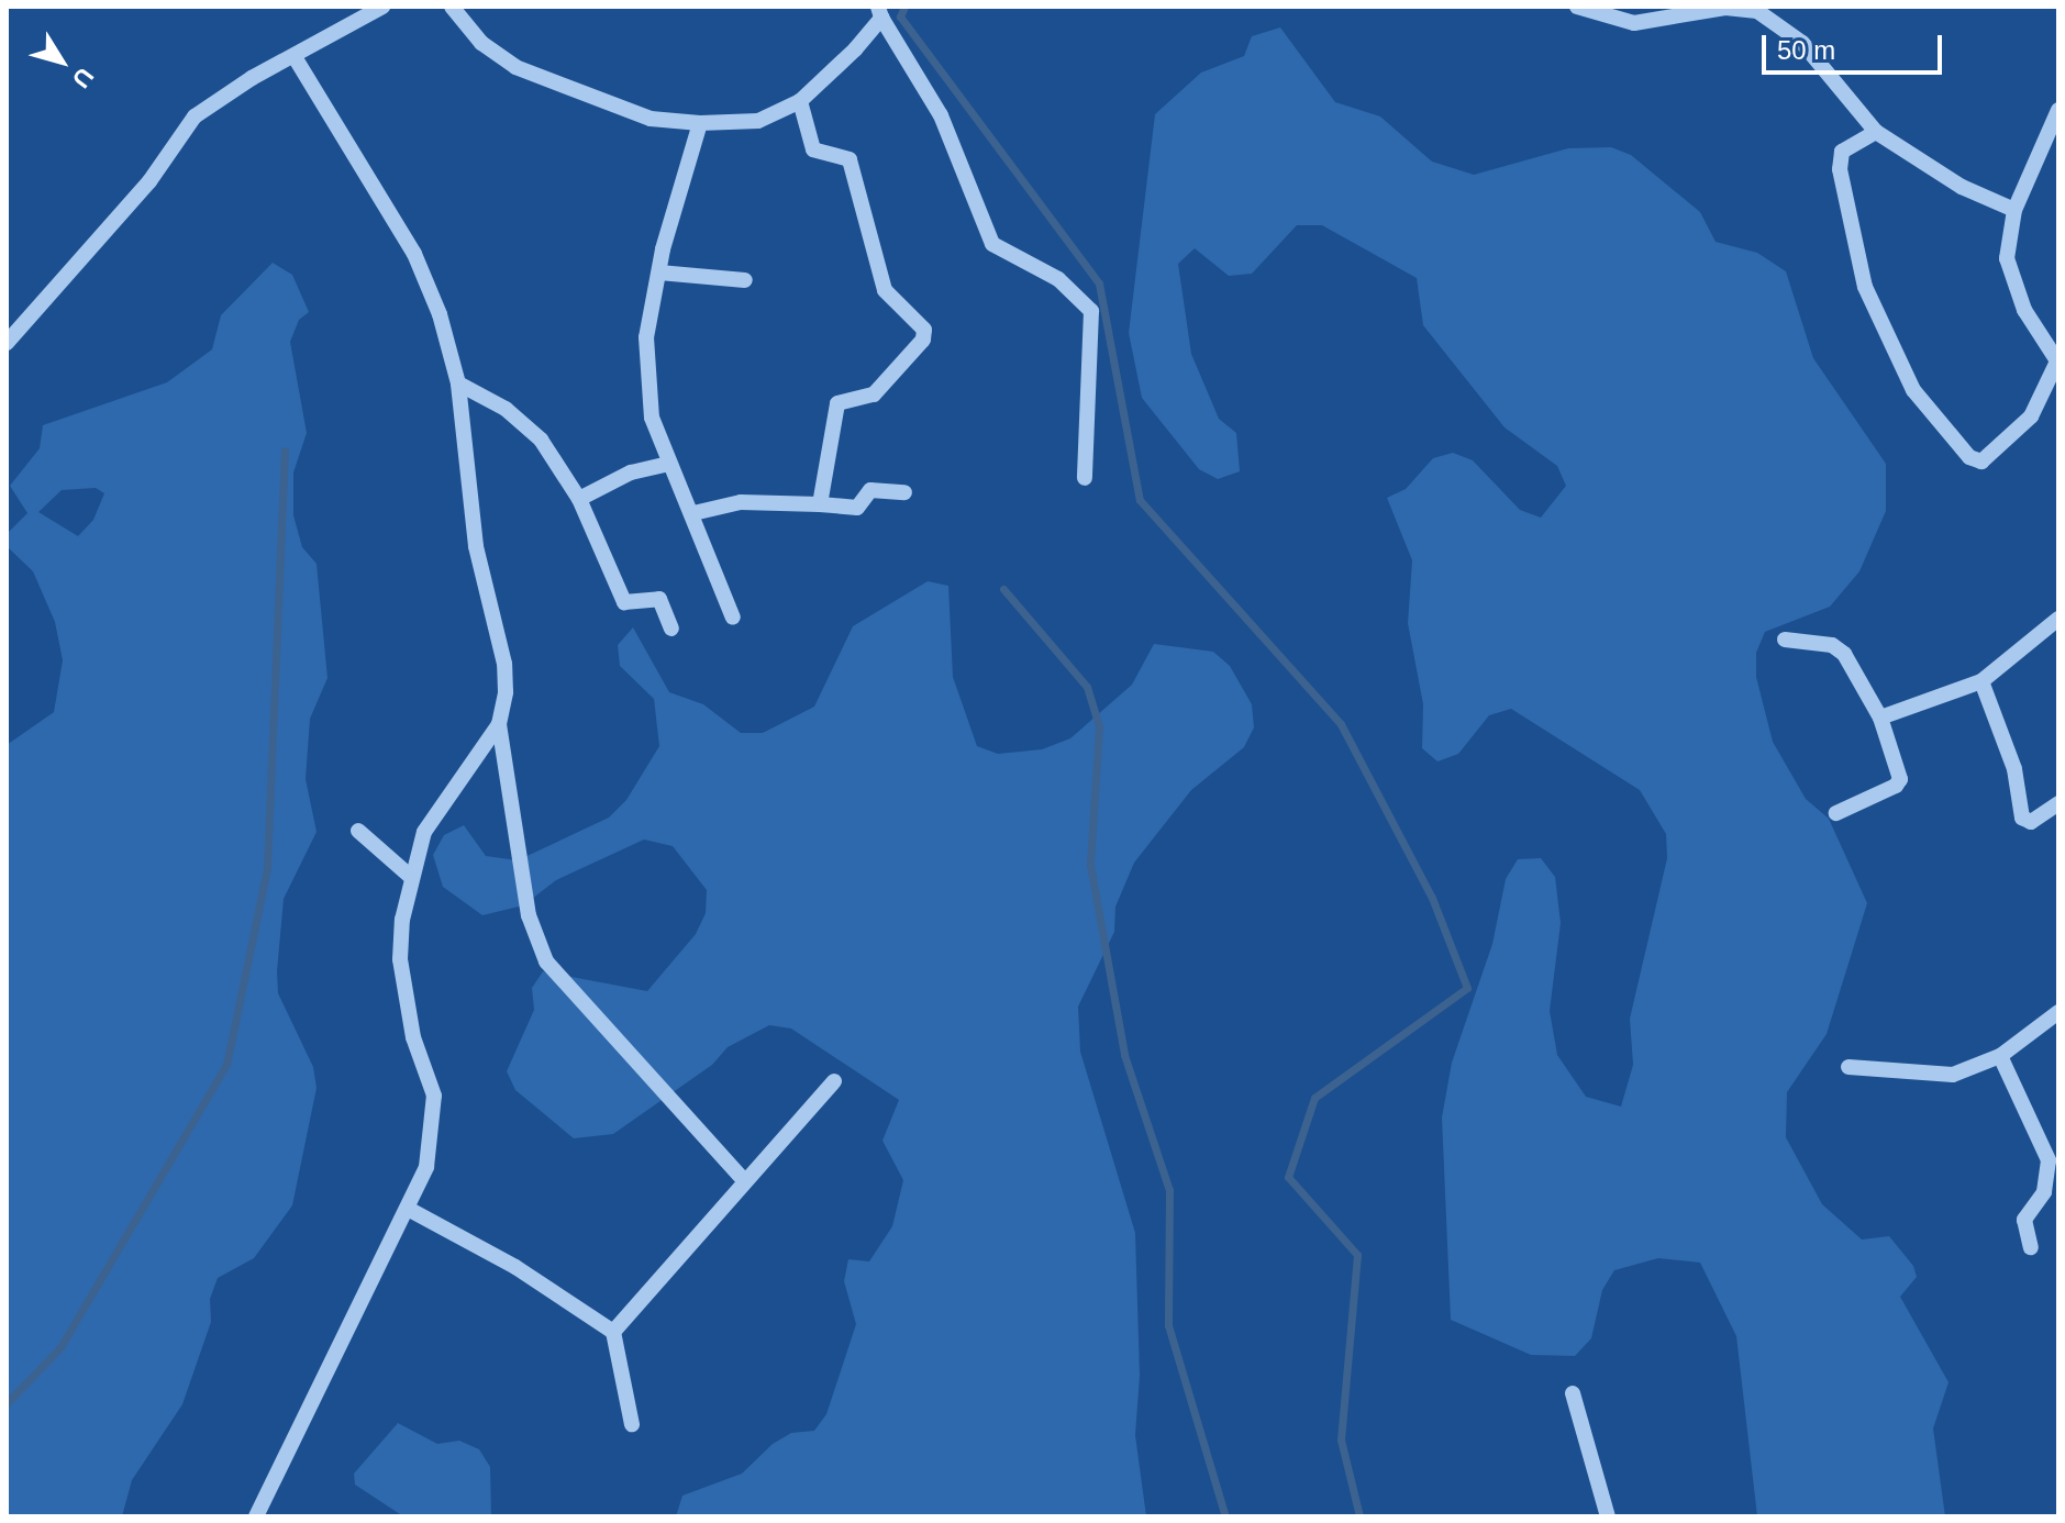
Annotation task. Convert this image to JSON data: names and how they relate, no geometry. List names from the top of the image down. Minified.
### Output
{"scale_bar":"50 m","north":"bottom right"}
